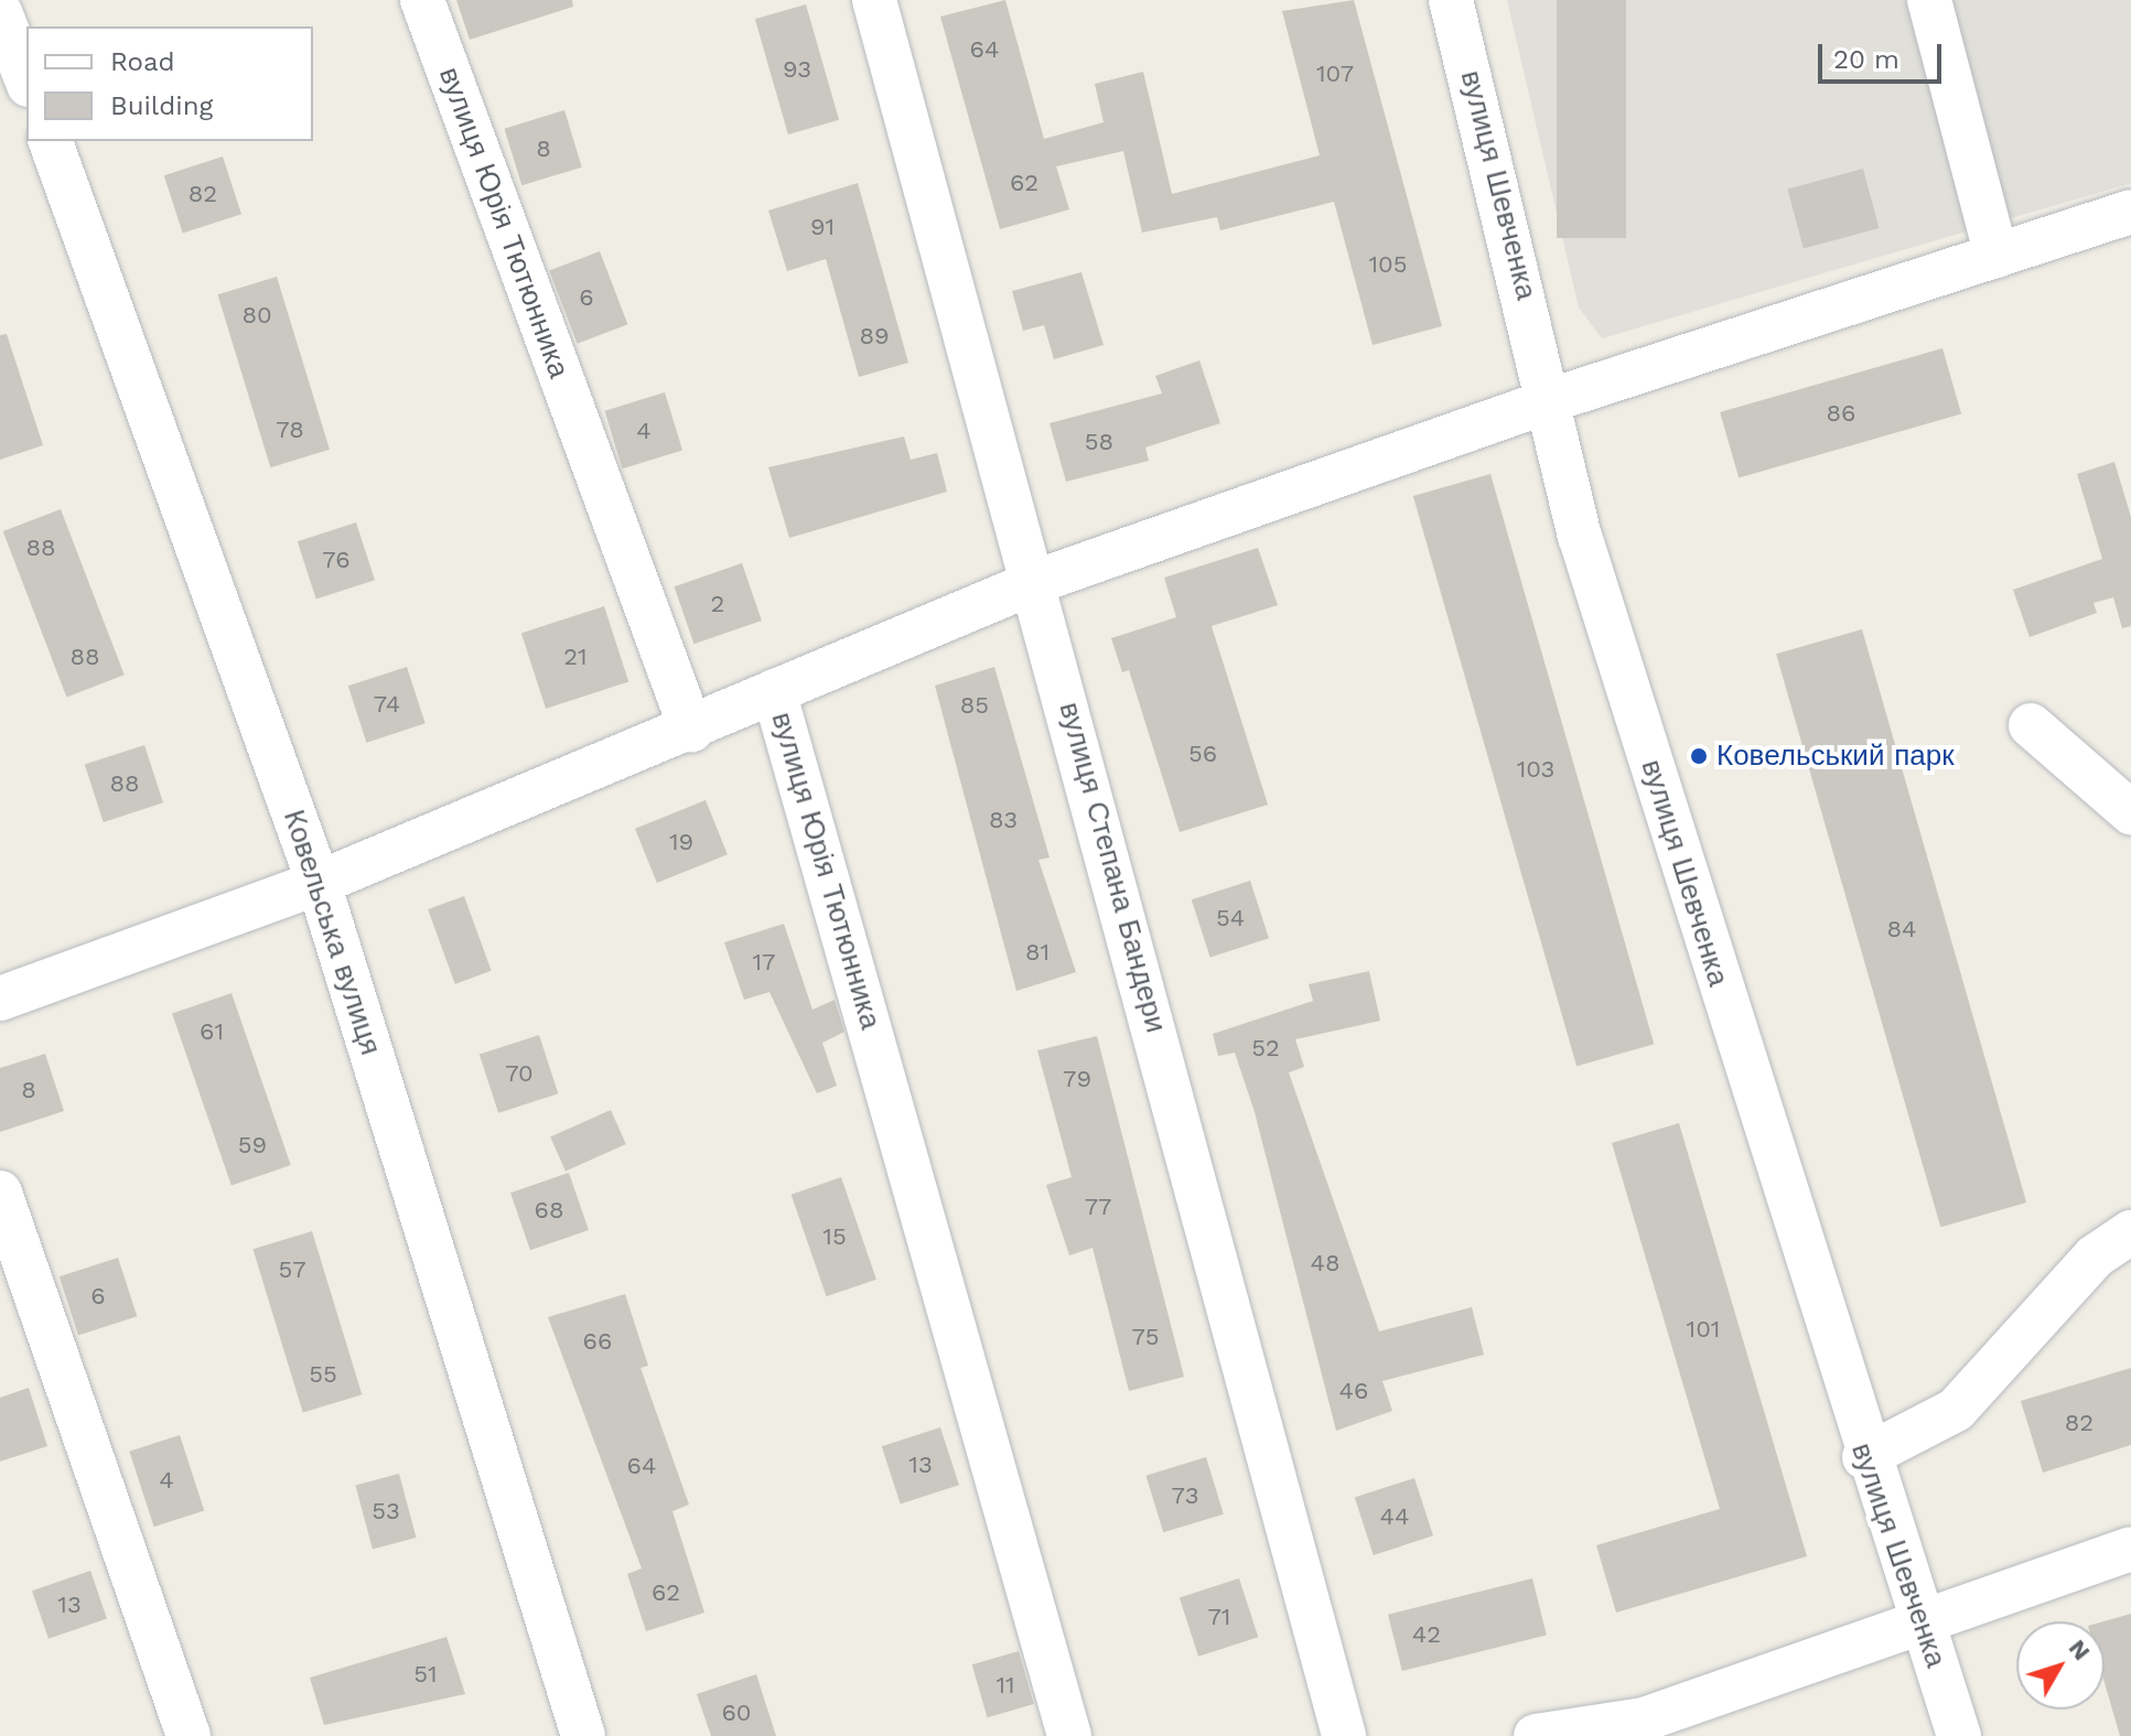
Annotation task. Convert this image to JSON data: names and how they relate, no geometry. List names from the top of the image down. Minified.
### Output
{"streets":{"street":["вулиця Шевченка","вулиця Юрія Тютюнника","вулиця Степана Бандери","Ковельська вулиця"]},"places":["Ковельський парк"],"house_numbers":["64","93","107","8","62","82","91","105","6","80","89","86","78","4","58","88","76","2","88","21","74","85","56","103","88","83","19","54","84","81","17","61","52","70","79","8","59","77","68","15","48","57","6","101","75","66","55","46","82","13","64","4","73","53","44","62","13","71","42","51","11","60"],"legend":["Road","Building"],"scale_bar":"20 m","north":"top right"}
